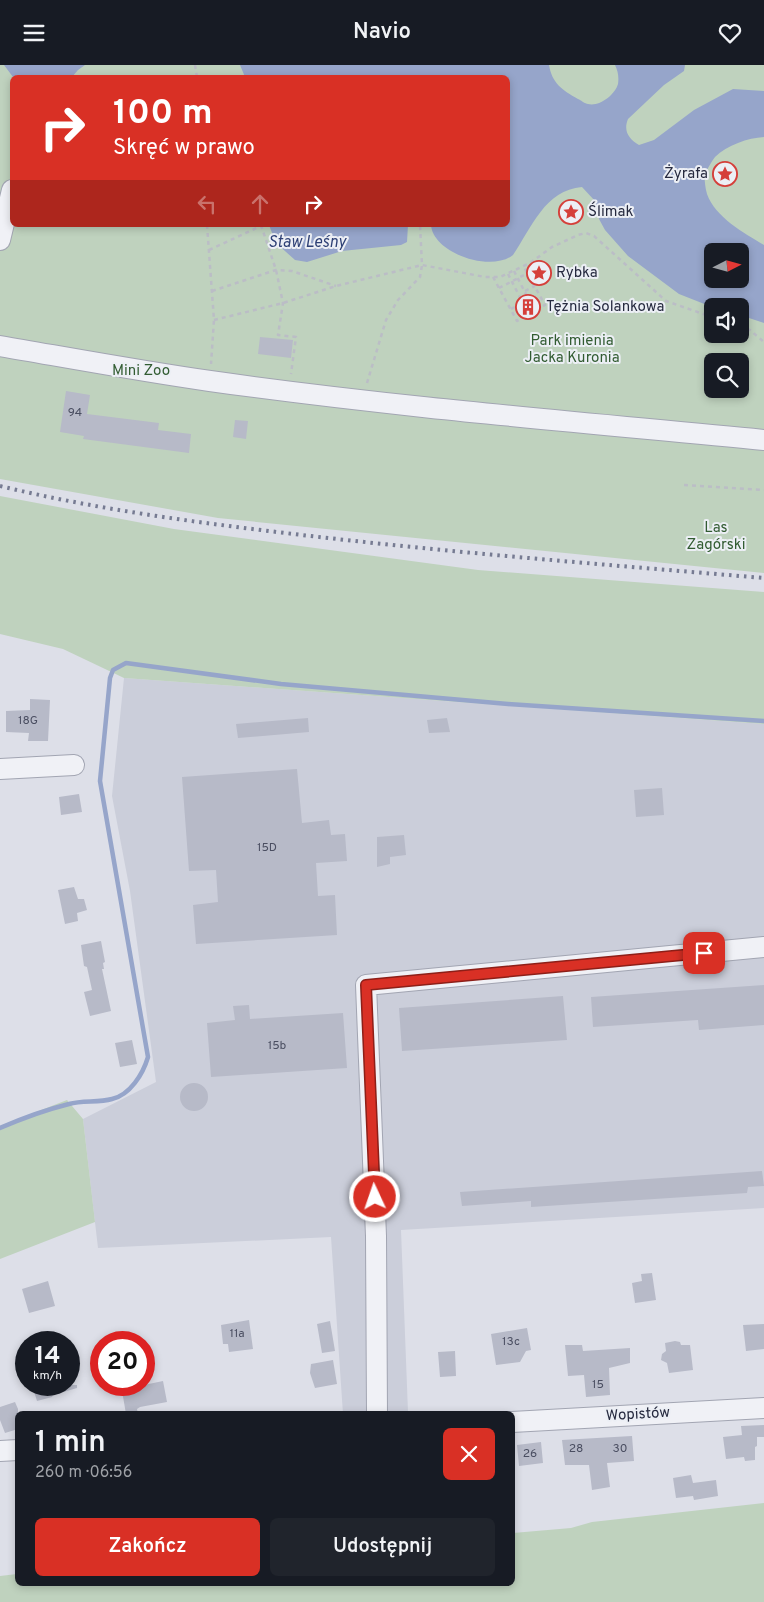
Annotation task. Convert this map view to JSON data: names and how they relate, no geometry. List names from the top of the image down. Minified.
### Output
{"streets":{"street":["Wopistów"]},"water":["Staw Leśny"],"parks":["Park imienia Jacka Kuronia","Mini Zoo","Las Zagórski"],"places":{"place":["Żyrafa","Ślimak","Rybka"],"building":["Tężnia Solankowa"]},"house_numbers":["94","18G","15D","15b","11a","13c","15","28","30","26"],"north":"right","page":{"header":"Navio","turn":["100 m","Skręć w prawo"],"speed":"14 km/h","limit":"20","heading":["1 min","260 m · 06:56"],"buttons":["Zakończ","Udostępnij"]}}
